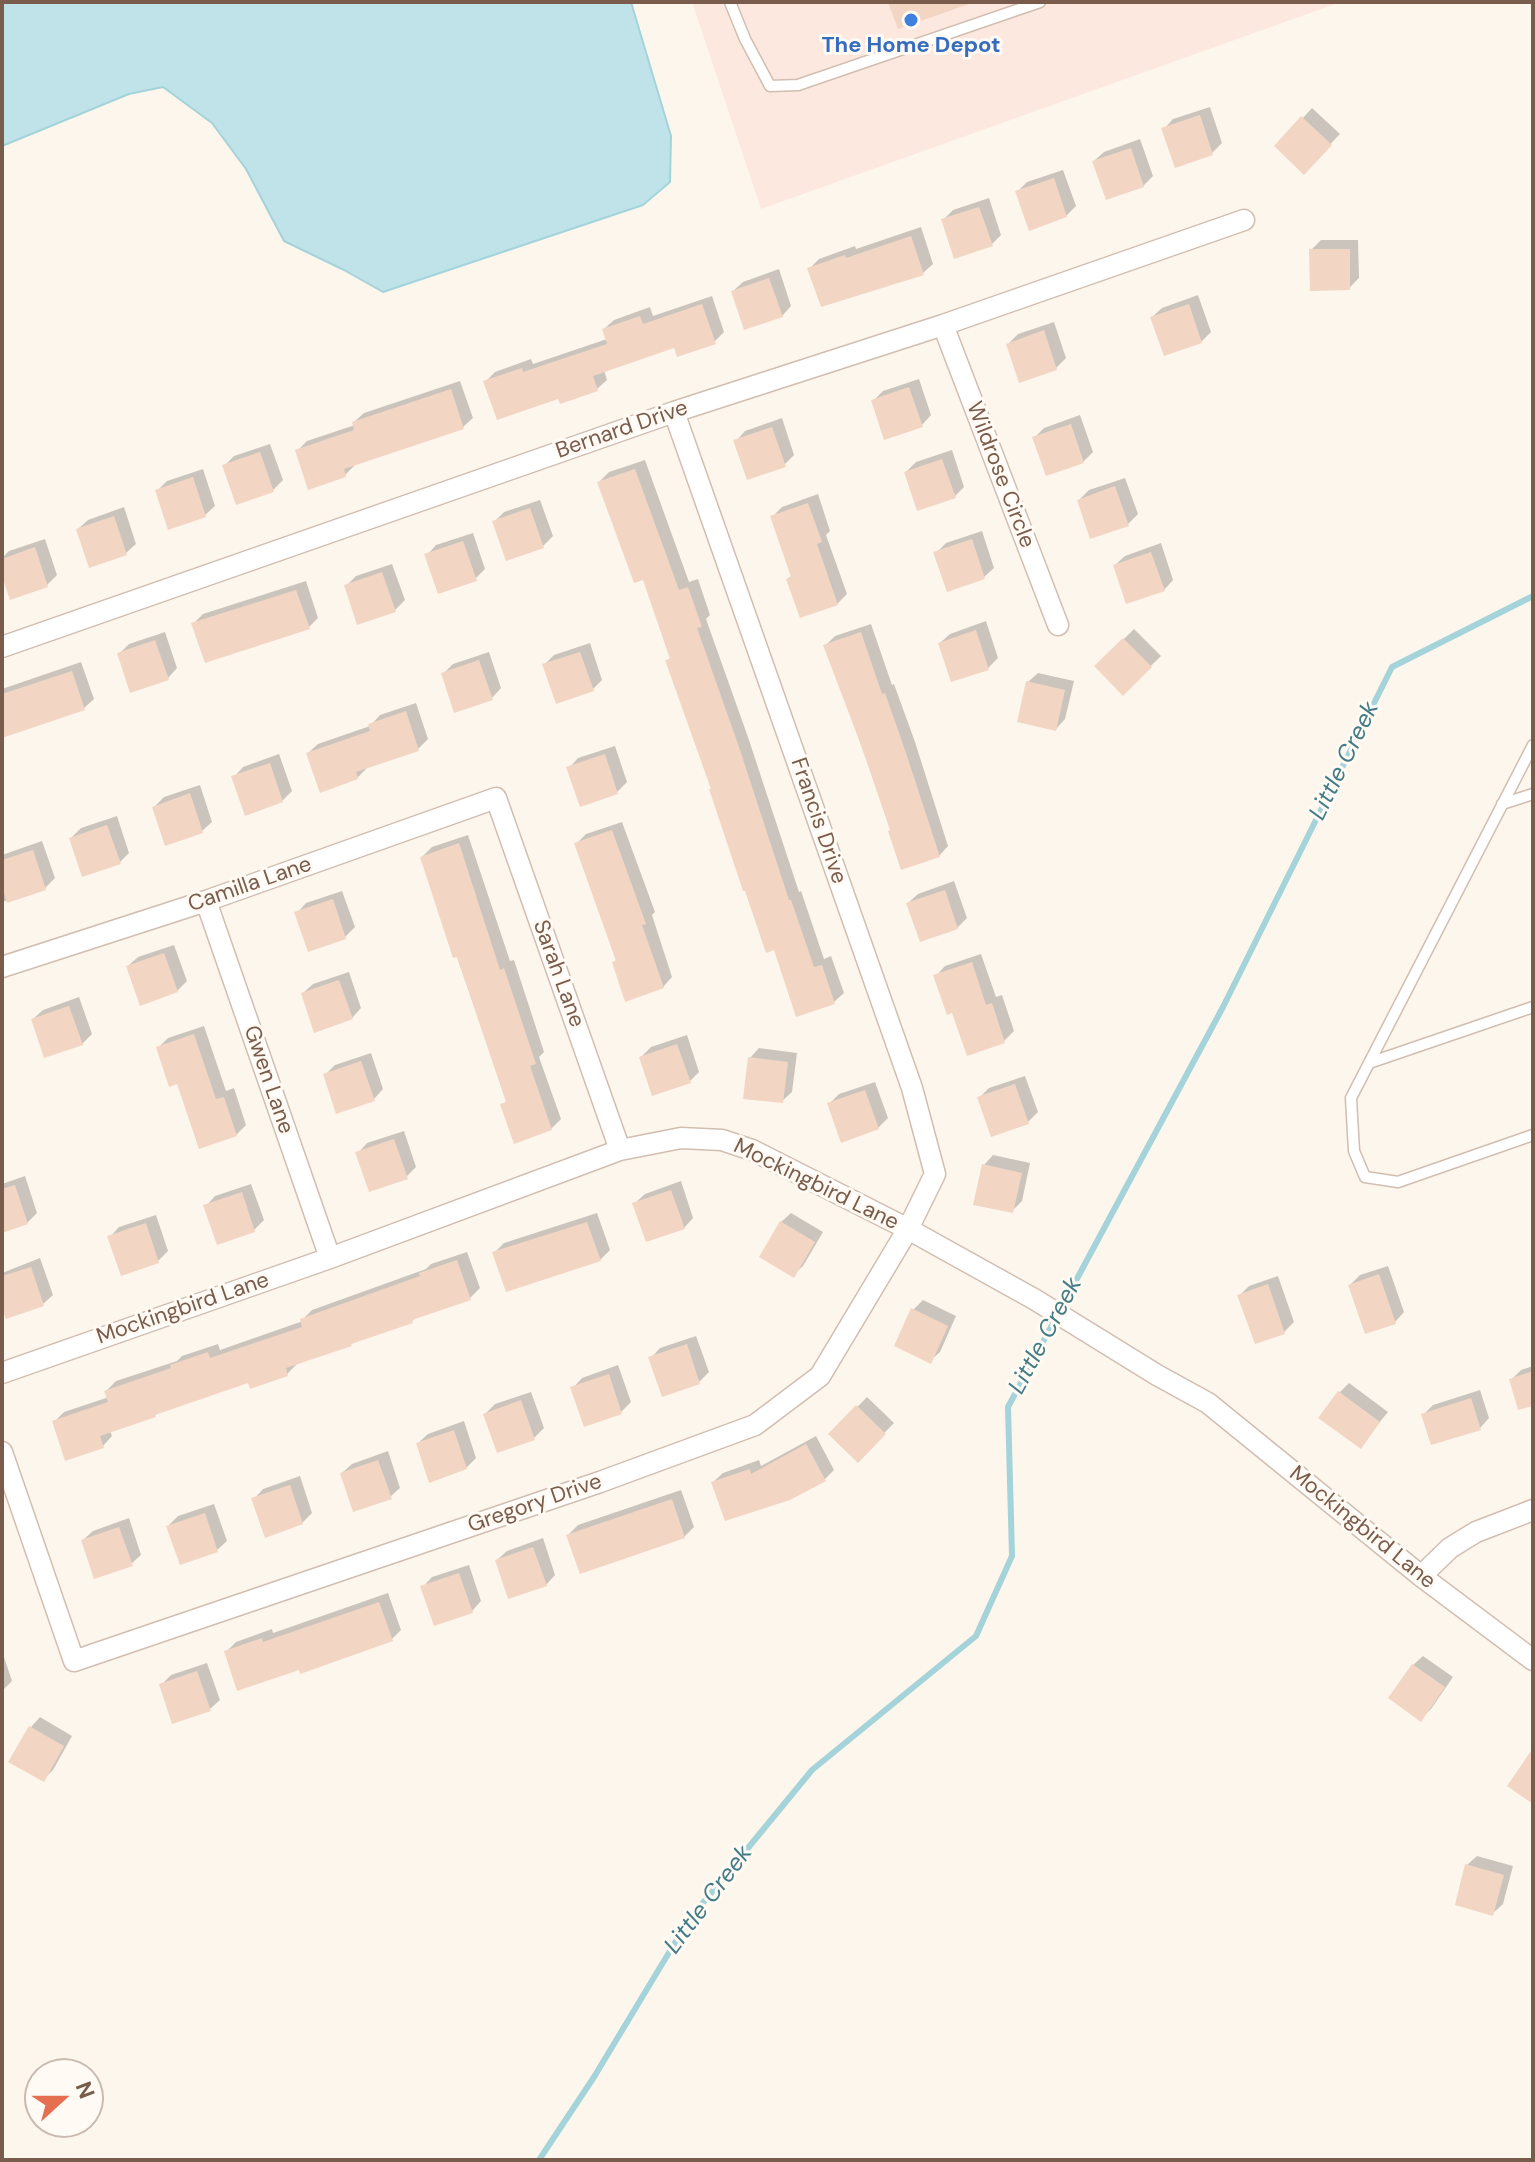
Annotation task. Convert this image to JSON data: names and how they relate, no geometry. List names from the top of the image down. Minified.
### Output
{"streets":{"street":["Bernard Drive","Wildrose Circle","Francis Drive","Camilla Lane","Sarah Lane","Gwen Lane","Mockingbird Lane","Gregory Drive"]},"crossings":[["Bernard Drive","Wildrose Circle"],["Bernard Drive","Francis Drive"],["Francis Drive","Mockingbird Lane"],["Francis Drive","Gregory Drive"],["Camilla Lane","Sarah Lane"],["Camilla Lane","Gwen Lane"],["Sarah Lane","Mockingbird Lane"],["Gwen Lane","Mockingbird Lane"],["Mockingbird Lane","Gregory Drive"]],"water":["Little Creek"],"places":["The Home Depot"],"north":"right"}
